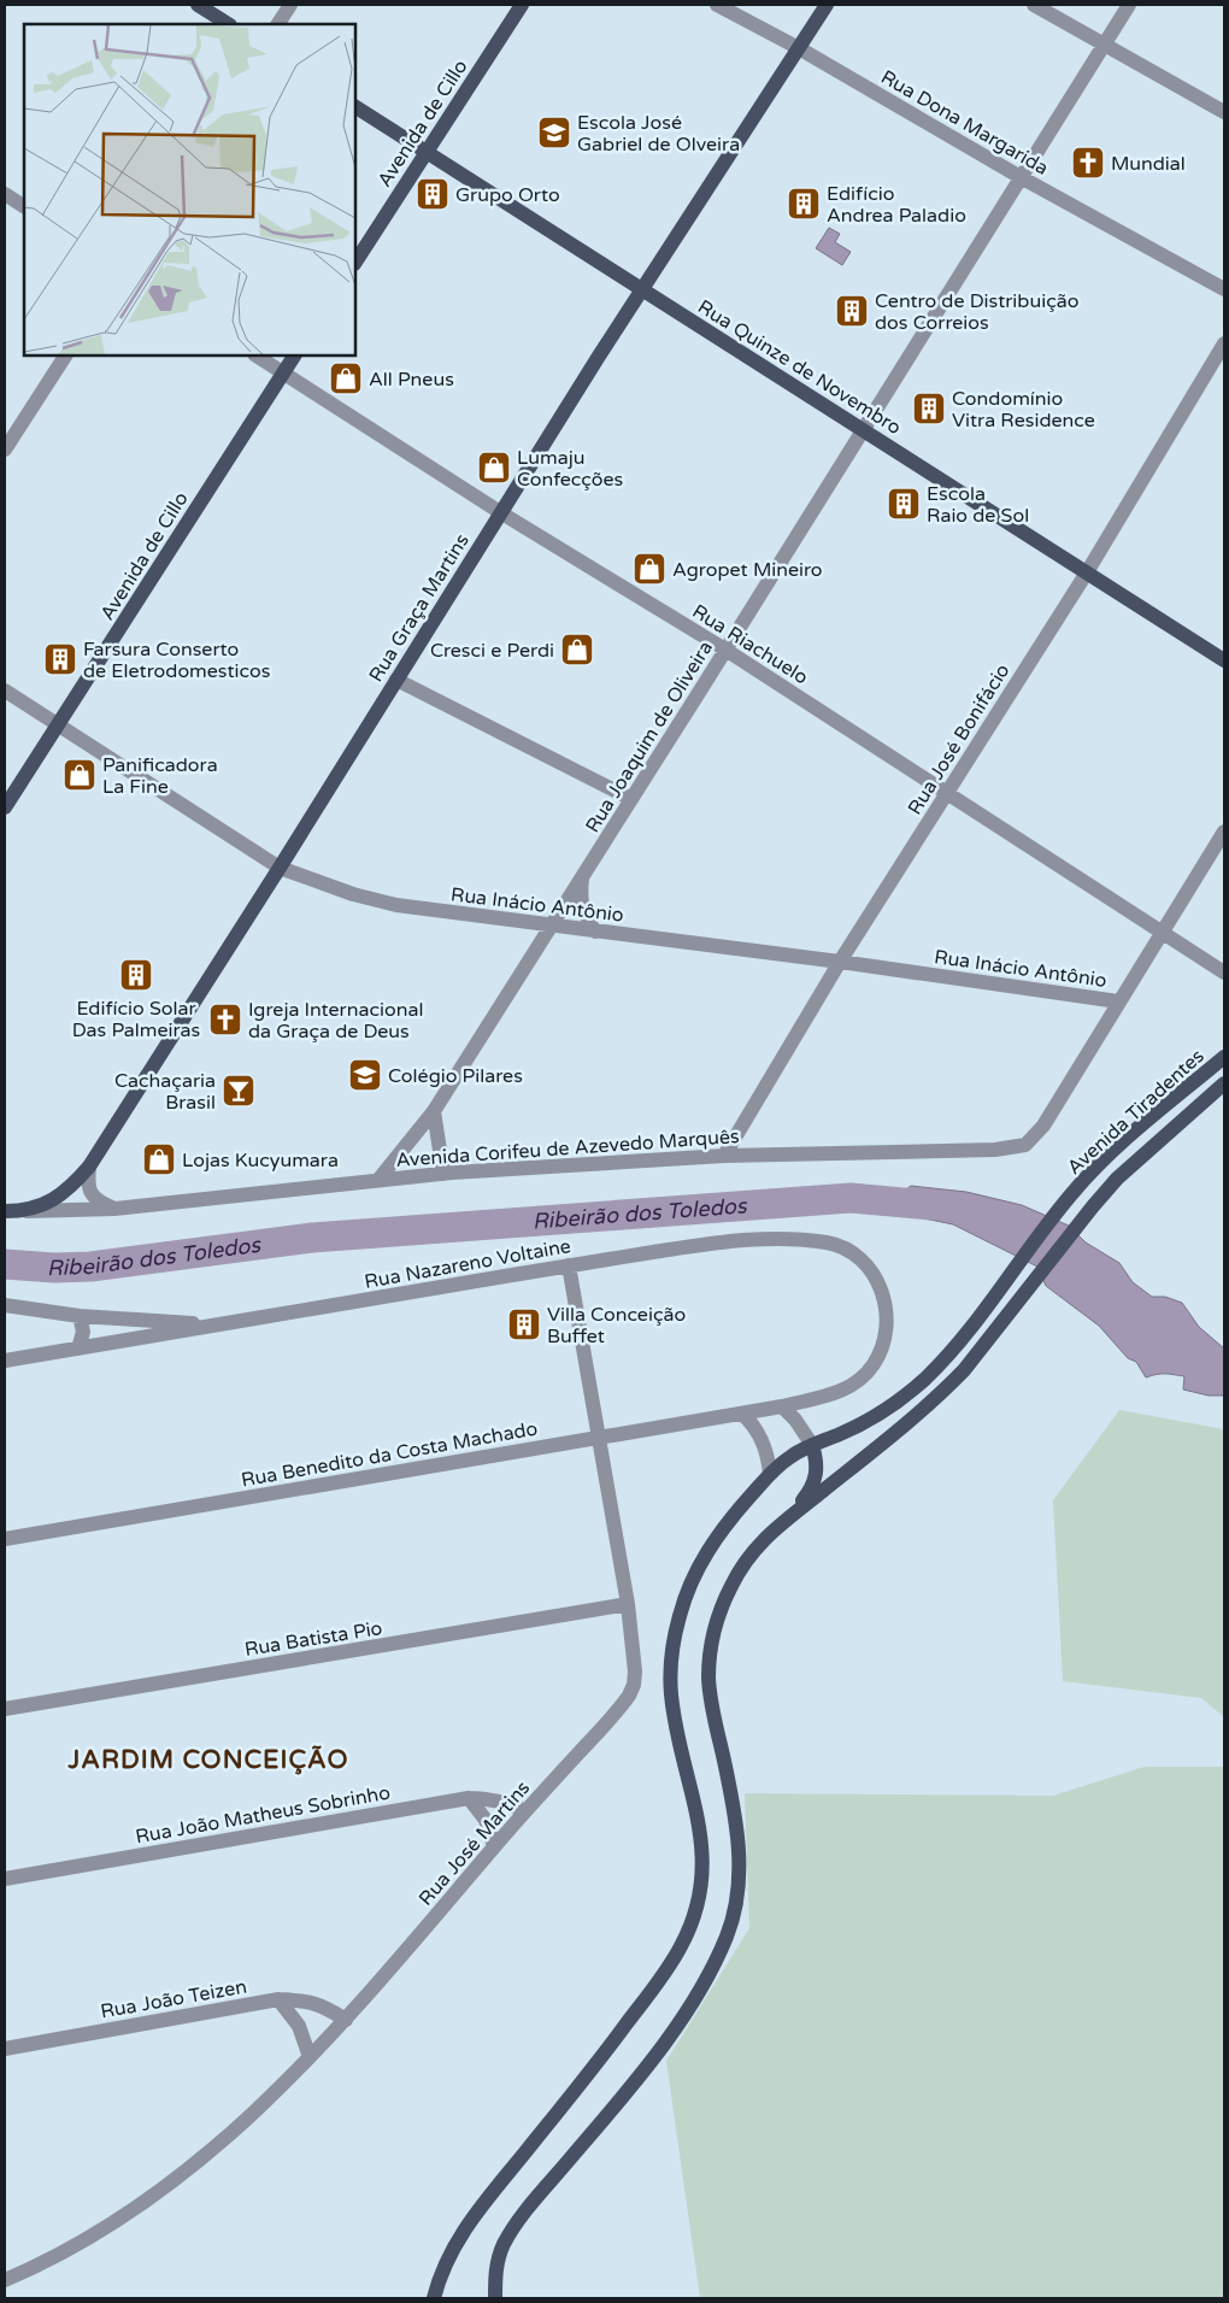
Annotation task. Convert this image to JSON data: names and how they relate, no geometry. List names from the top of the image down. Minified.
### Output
{"streets":{"main road":["Avenida de Cillo","Rua Quinze de Novembro","Rua Graça Martins","Avenida Tiradentes","Avenida Corifeu de Azevedo Marquês"],"street":["Rua Dona Margarida","Rua Riachuelo","Rua Joaquim de Oliveira","Rua José Bonifácio","Rua Inácio Antônio","Rua Nazareno Voltaine","Rua Benedito da Costa Machado","Rua Batista Pio","Rua João Matheus Sobrinho","Rua José Martins","Rua João Teizen"]},"crossings":[["Rua Dona Margarida","Rua Graça Martins"],["Rua Dona Margarida","Rua Joaquim de Oliveira"],["Avenida de Cillo","Rua Quinze de Novembro"],["Avenida de Cillo","Rua Riachuelo"],["Avenida de Cillo","Rua Inácio Antônio"],["Rua Quinze de Novembro","Rua Graça Martins"],["Rua Quinze de Novembro","Rua Joaquim de Oliveira"],["Rua Quinze de Novembro","Rua José Bonifácio"],["Rua Graça Martins","Rua Riachuelo"],["Rua Graça Martins","Rua Inácio Antônio"],["Rua Graça Martins","Avenida Corifeu de Azevedo Marquês"],["Rua Riachuelo","Rua Joaquim de Oliveira"],["Rua Riachuelo","Rua José Bonifácio"],["Rua Joaquim de Oliveira","Rua Inácio Antônio"],["Rua Joaquim de Oliveira","Avenida Corifeu de Azevedo Marquês"],["Rua José Bonifácio","Rua Inácio Antônio"],["Rua José Bonifácio","Avenida Corifeu de Azevedo Marquês"],["Rua Inácio Antônio","Avenida Corifeu de Azevedo Marquês"],["Rua Nazareno Voltaine","Rua Benedito da Costa Machado"],["Rua Nazareno Voltaine","Rua José Martins"],["Rua Benedito da Costa Machado","Rua José Martins"],["Rua Batista Pio","Rua José Martins"],["Rua João Matheus Sobrinho","Rua José Martins"],["Rua José Martins","Rua João Teizen"]],"districts":["JARDIM CONCEIÇÃO"],"water":["Ribeirão dos Toledos"],"places":{"school or university":["Escola José Gabriel de Olveira","Colégio Pilares"],"church":["Mundial","Igreja Internacional da Graça de Deus"],"building":["Grupo Orto","Edifício Andrea Paladio","Centro de Distribuição dos Correios","Condomínio Vitra Residence","Escola Raio de Sol","Farsura Conserto de Eletrodomesticos","Edifício Solar Das Palmeiras","Villa Conceição Buffet"],"shop":["All Pneus","Lumaju Confecções","Agropet Mineiro","Cresci e Perdi","Panificadora La Fine","Lojas Kucyumara"],"bar":["Cachaçaria Brasil"]}}
